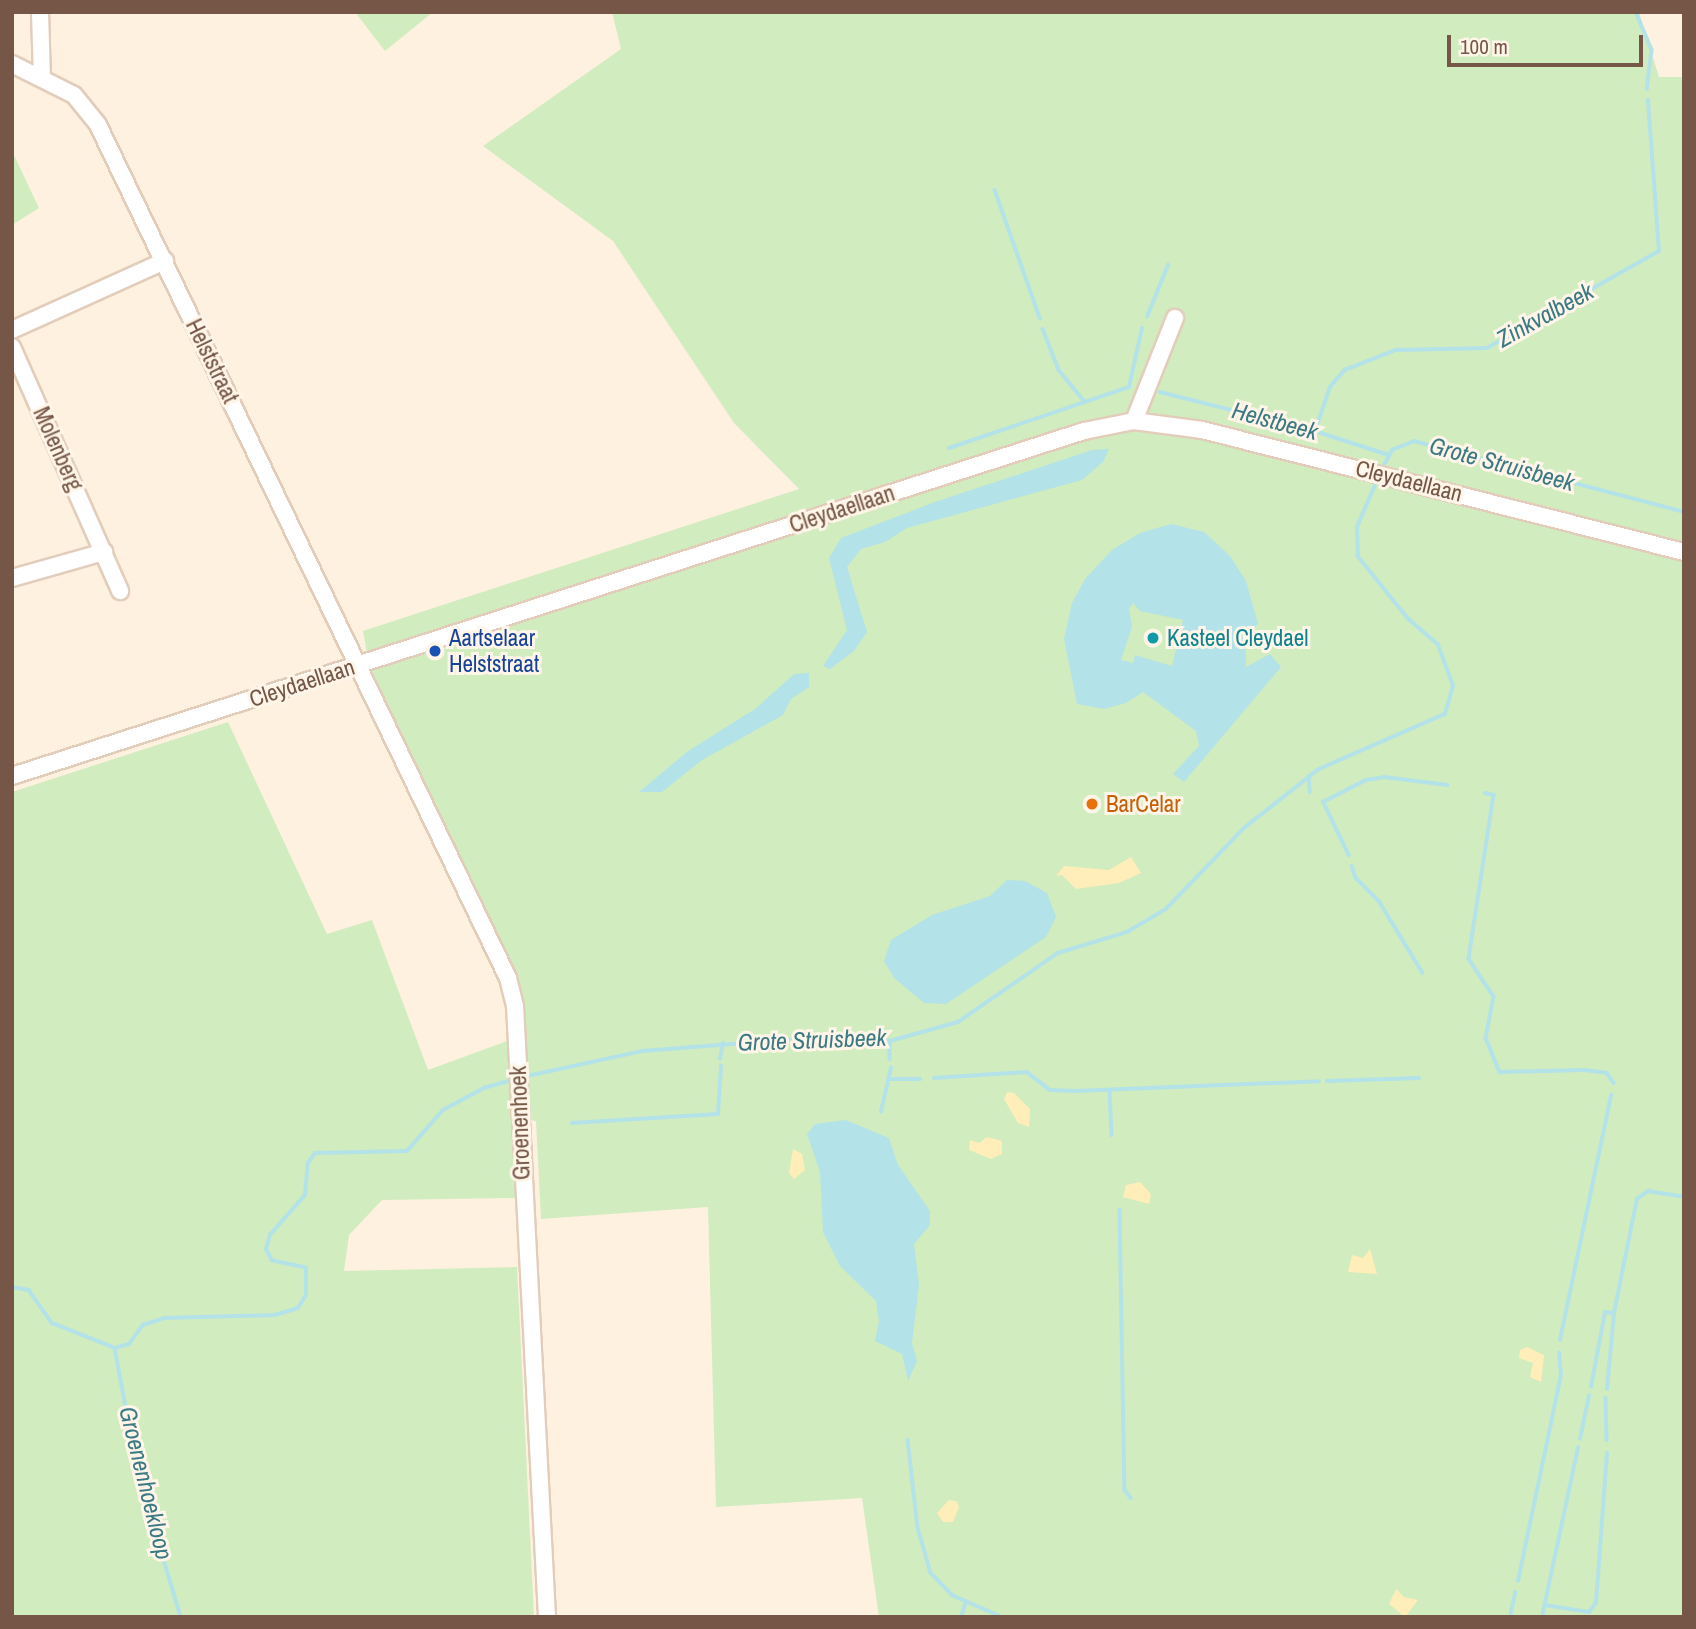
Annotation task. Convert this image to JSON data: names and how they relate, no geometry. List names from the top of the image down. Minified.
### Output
{"streets":{"street":["Helststraat","Molenberg","Cleydaellaan","Groenenhoek"]},"crossings":[["Helststraat","Cleydaellaan"],["Helststraat","Groenenhoek"],["Cleydaellaan","Groenenhoek"]],"water":["Zinkvalbeek","Helstbeek","Grote Struisbeek","Groenenhoekloop"],"places":["Kasteel Cleydael","Aartselaar Helststraat","BarCelar"],"scale_bar":"100 m"}
